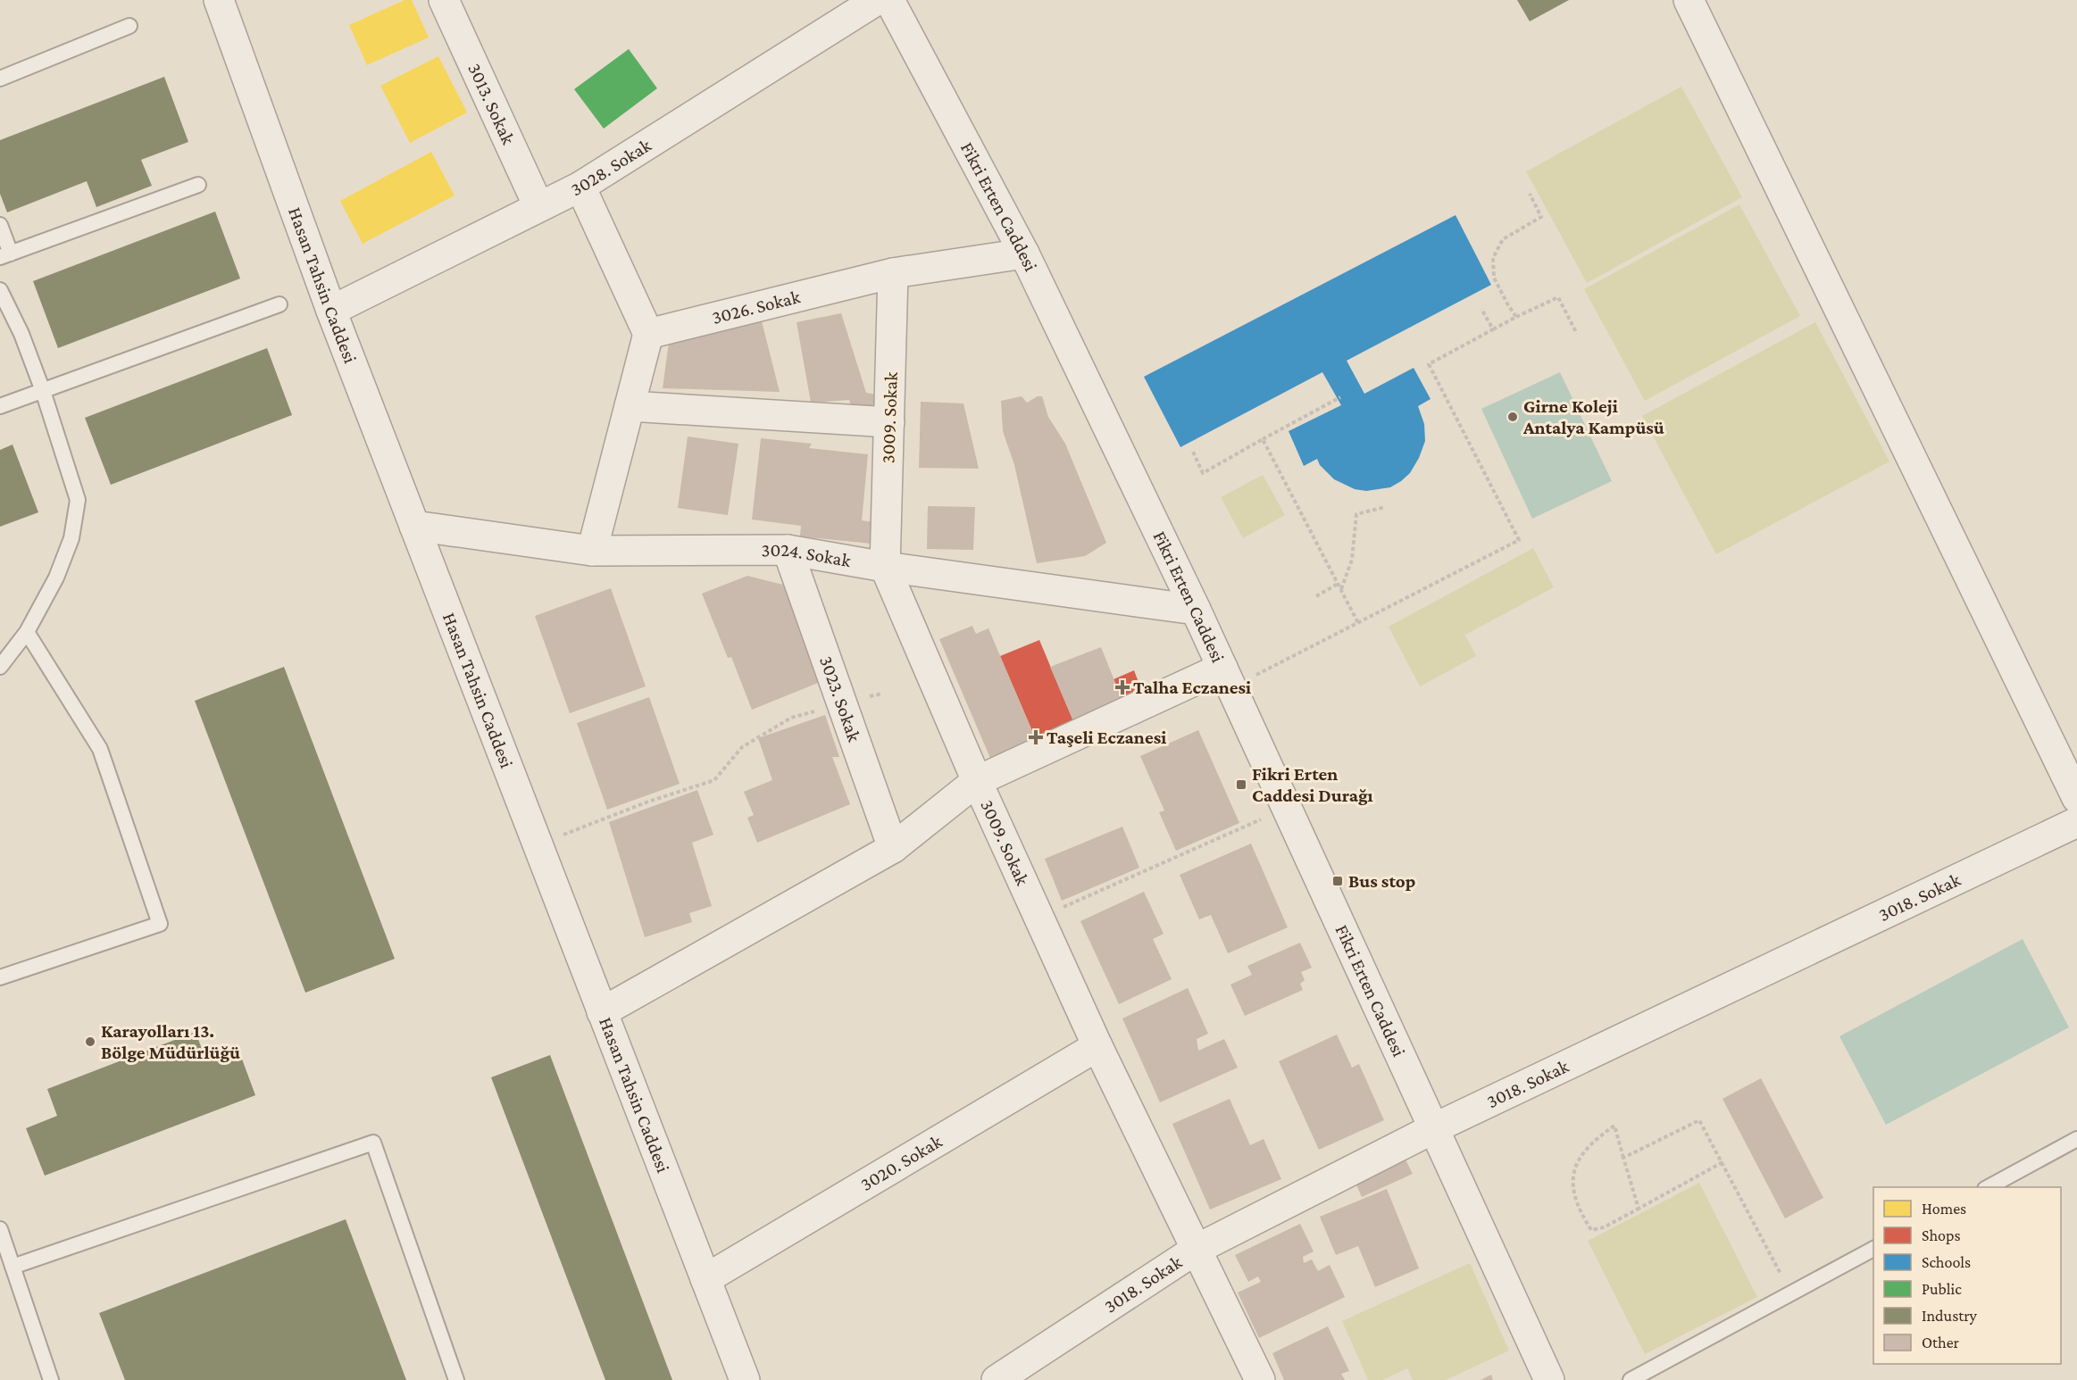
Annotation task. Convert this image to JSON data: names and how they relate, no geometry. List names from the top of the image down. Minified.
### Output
{"streets":{"street":["3013. Sokak","3028. Sokak","Fikri Erten Caddesi","Hasan Tahsin Caddesi","3026. Sokak","3009. Sokak","3024. Sokak","3023. Sokak","3018. Sokak","3020. Sokak"]},"crossings":[["3013. Sokak","3028. Sokak"],["3028. Sokak","Hasan Tahsin Caddesi"],["Fikri Erten Caddesi","3026. Sokak"],["Fikri Erten Caddesi","3024. Sokak"],["Fikri Erten Caddesi","3018. Sokak"],["Hasan Tahsin Caddesi","3024. Sokak"],["Hasan Tahsin Caddesi","3020. Sokak"],["3026. Sokak","3009. Sokak"],["3009. Sokak","3024. Sokak"],["3009. Sokak","3018. Sokak"],["3009. Sokak","3020. Sokak"],["3024. Sokak","3023. Sokak"]],"places":{"other":["Girne Koleji Antalya Kampüsü","Karayolları 13. Bölge Müdürlüğü"],"health":["Talha Eczanesi","Taşeli Eczanesi"],"transit":["Fikri Erten Caddesi Durağı","Bus stop"]},"legend":["Homes","Shops","Schools","Public","Industry","Other"]}
